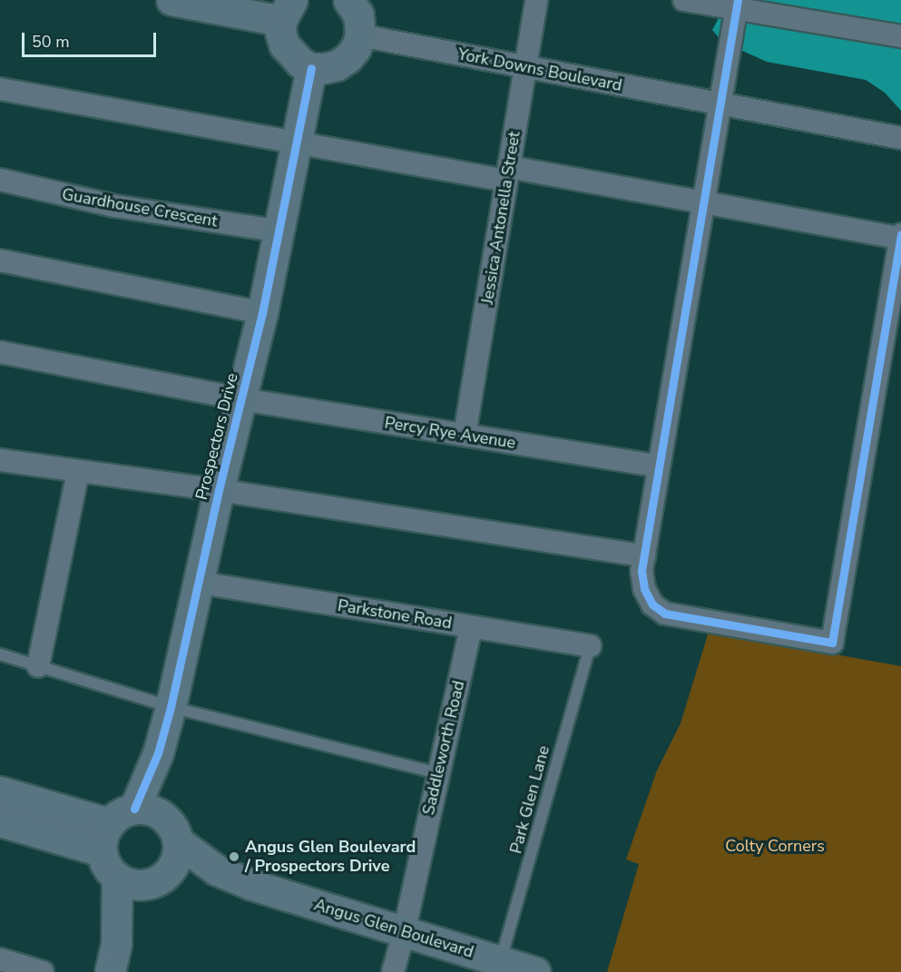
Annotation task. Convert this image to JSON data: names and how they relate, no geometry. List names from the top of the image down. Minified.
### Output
{"streets":{"street":["York Downs Boulevard","Guardhouse Crescent","Jessica Antonella Street","Percy Rye Avenue","Prospectors Drive","Parkstone Road","Saddleworth Road","Angus Glen Boulevard"],"lane":["Park Glen Lane"]},"crossings":[["York Downs Boulevard","Jessica Antonella Street"],["Guardhouse Crescent","Prospectors Drive"],["Jessica Antonella Street","Percy Rye Avenue"],["Percy Rye Avenue","Prospectors Drive"],["Prospectors Drive","Parkstone Road"],["Prospectors Drive","Angus Glen Boulevard"],["Parkstone Road","Saddleworth Road"],["Parkstone Road","Park Glen Lane"],["Saddleworth Road","Angus Glen Boulevard"],["Park Glen Lane","Angus Glen Boulevard"]],"parks":["Colty Corners"],"places":["Angus Glen Boulevard / Prospectors Drive"],"scale_bar":"50 m"}
